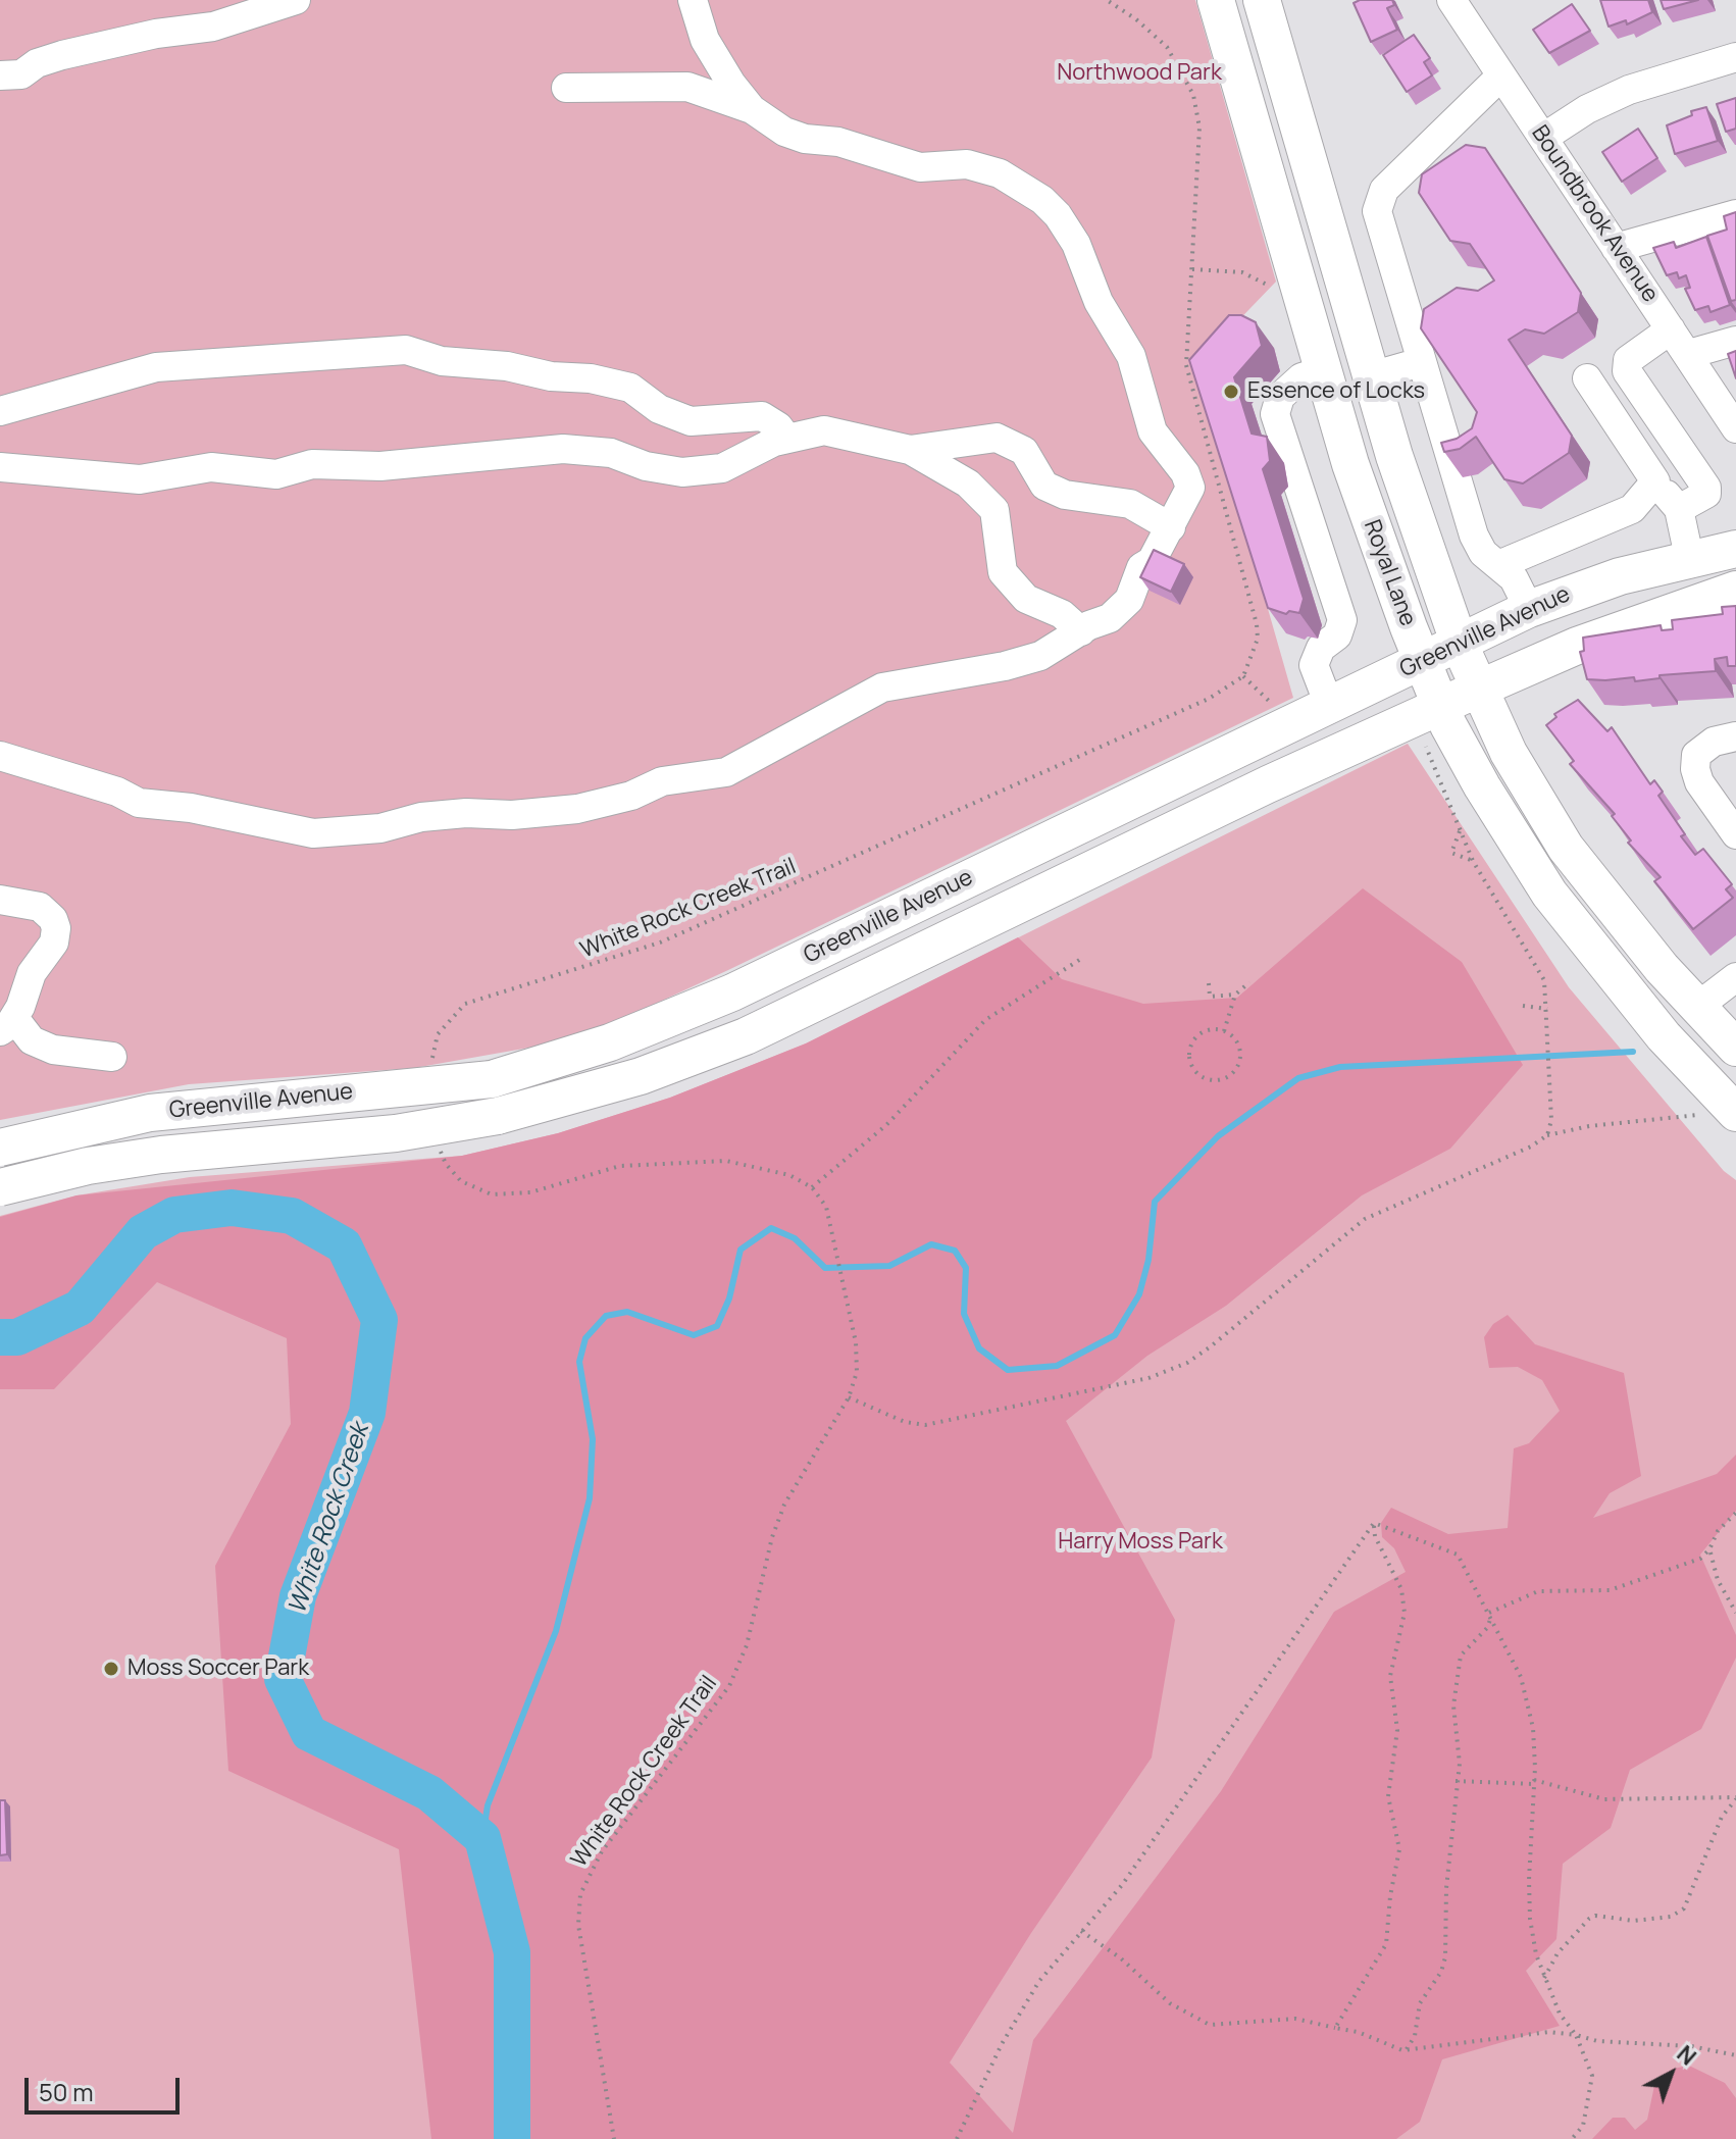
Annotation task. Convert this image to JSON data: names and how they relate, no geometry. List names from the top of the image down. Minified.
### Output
{"streets":{"main road":["Royal Lane","Greenville Avenue"],"street":["Boundbrook Avenue"],"path":["White Rock Creek Trail"]},"crossings":[["Royal Lane","Greenville Avenue"]],"water":["White Rock Creek"],"parks":["Northwood Park","Harry Moss Park"],"places":["Essence of Locks","Moss Soccer Park"],"scale_bar":"50 m","north":"top right"}
